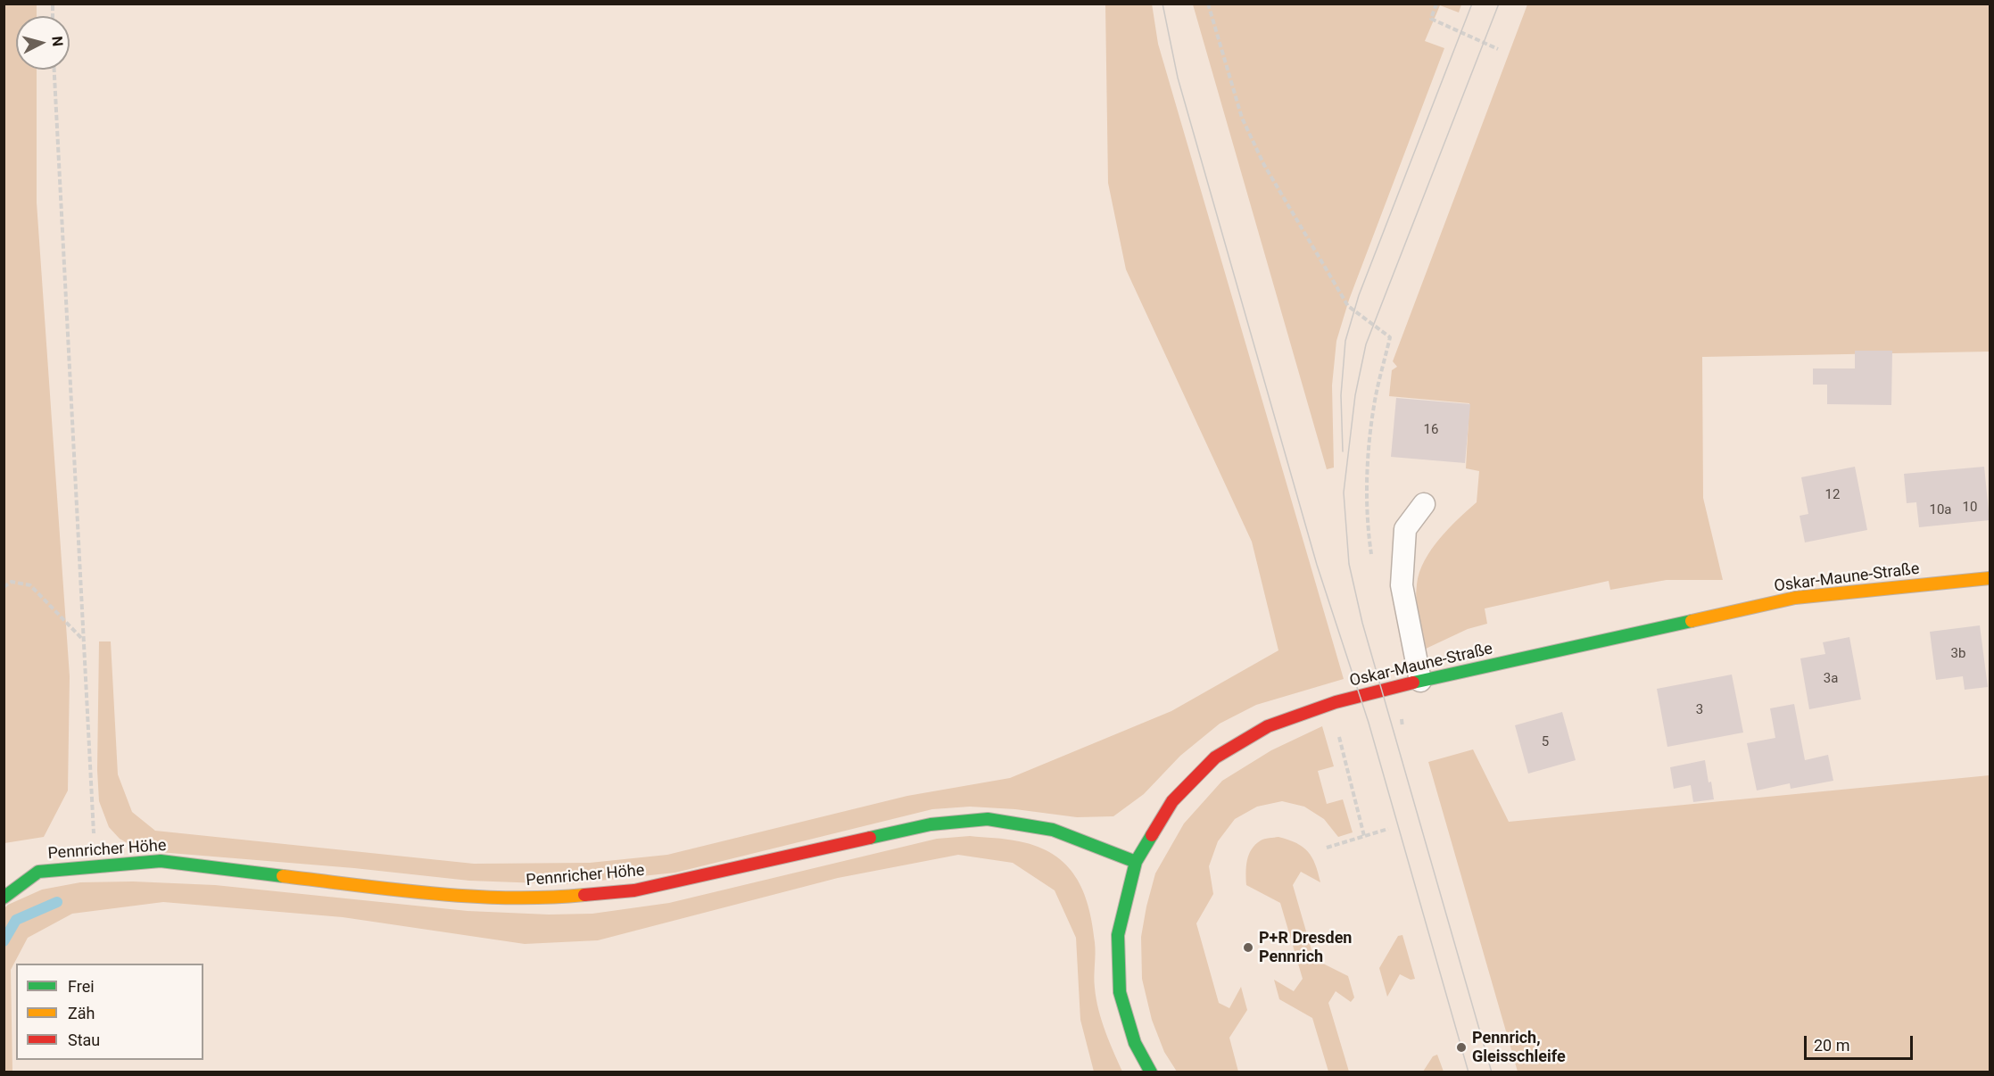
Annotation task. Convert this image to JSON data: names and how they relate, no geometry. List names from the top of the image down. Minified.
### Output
{"streets":{"street":["Oskar-Maune-Straße","Pennricher Höhe"]},"crossings":[["Oskar-Maune-Straße","Pennricher Höhe"]],"places":["P+R Dresden Pennrich","Pennrich, Gleisschleife"],"house_numbers":["16","12","10","10a","3b","3a","3","5"],"legend":["Frei","Zäh","Stau"],"scale_bar":"20 m","north":"right"}
